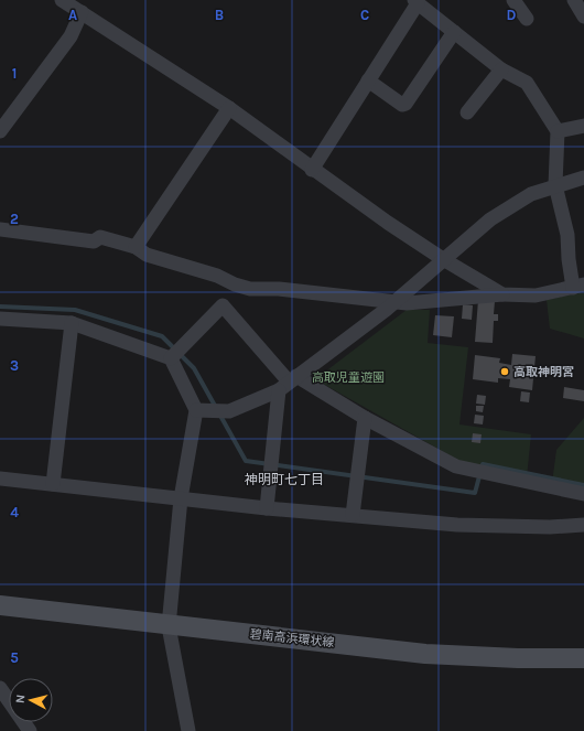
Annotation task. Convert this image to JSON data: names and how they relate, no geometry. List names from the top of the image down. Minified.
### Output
{"streets":{"main road":["碧南高浜環状線"]},"districts":["神明町七丁目"],"parks":["高取児童遊園"],"places":["高取神明宮"],"north":"left","grid":{"columns":["A","B","C","D"],"rows":["1","2","3","4","5"]}}
